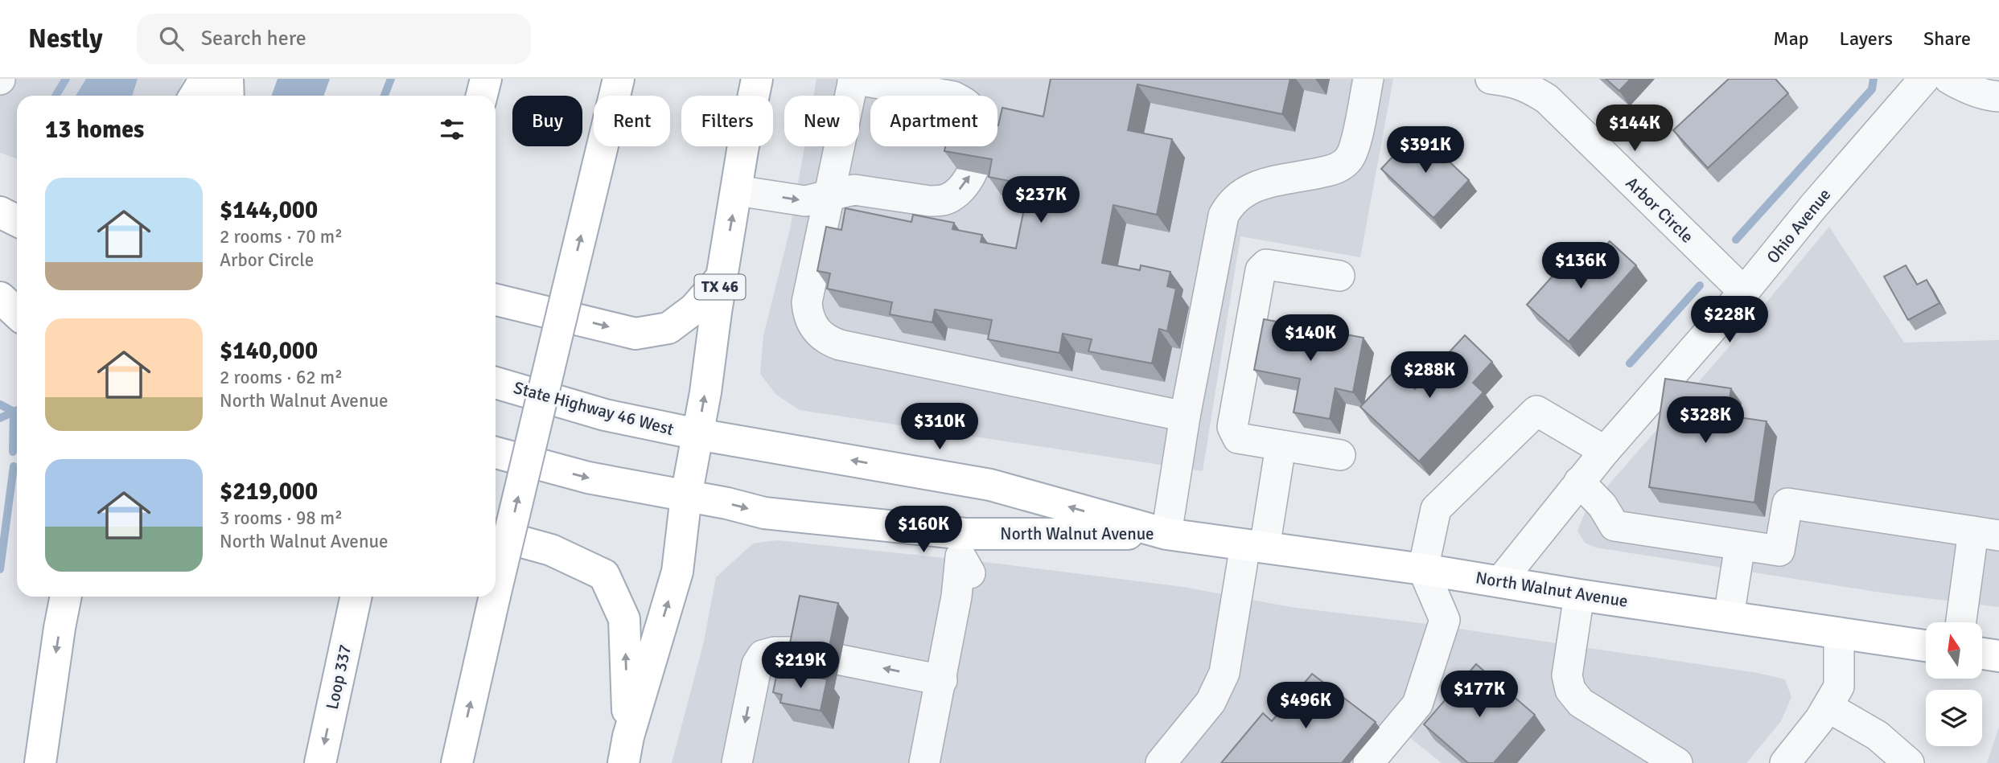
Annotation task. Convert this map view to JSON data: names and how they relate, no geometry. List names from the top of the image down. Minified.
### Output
{"streets":{"main road":["TX 46","State Highway 46 West","North Walnut Avenue","Loop 337"],"street":["Arbor Circle","Ohio Avenue"]},"crossings":[["Arbor Circle","Ohio Avenue"],["Ohio Avenue","North Walnut Avenue"],["TX 46","State Highway 46 West"],["TX 46","North Walnut Avenue"],["State Highway 46 West","North Walnut Avenue"]],"north":"top","page":{"header":"Nestly","search":"Search here","nav":["Map","Layers","Share"],"chip":["Buy","Rent","Filters","New","Apartment"],"heading":"13 homes","price":["$144K","$391K","$237K","$136K","$228K","$140K","$288K","$328K","$310K","$160K","$219K","$177K","$496K"],"list":[{"name":"$144,000","note":"2 rooms · 70 m² · Arbor Circle"},{"name":"$140,000","note":"2 rooms · 62 m² · North Walnut Avenue"},{"name":"$219,000","note":"3 rooms · 98 m² · North Walnut Avenue"}]}}
